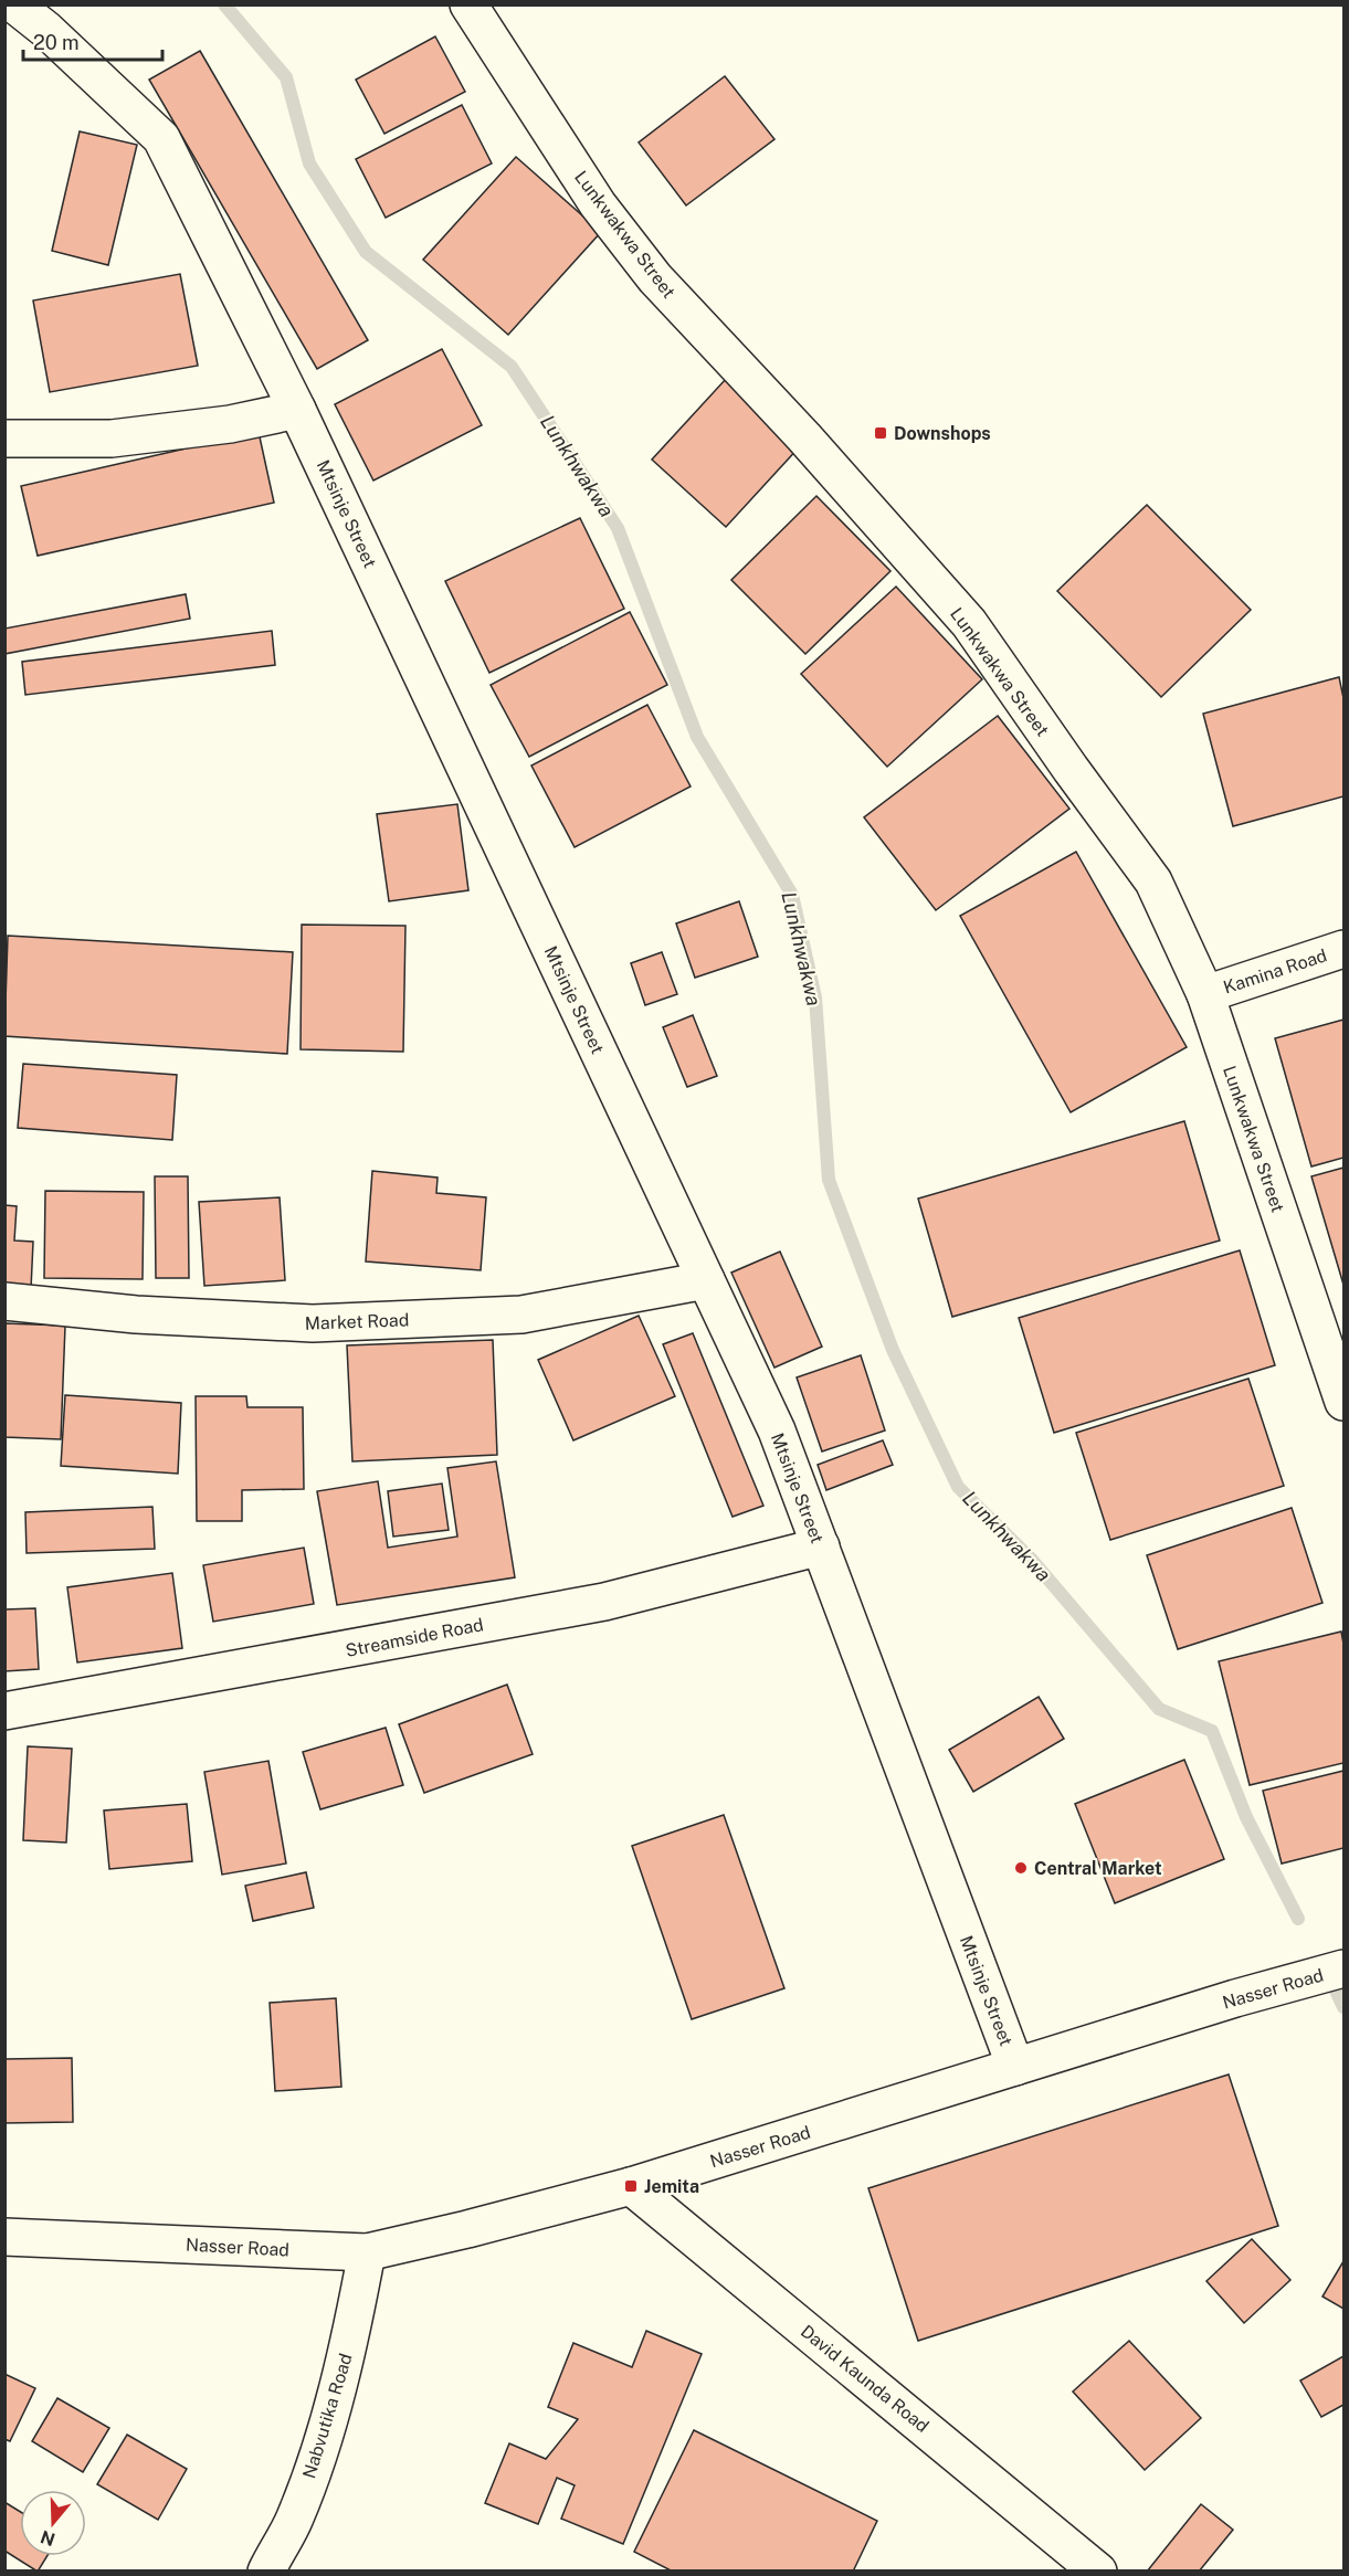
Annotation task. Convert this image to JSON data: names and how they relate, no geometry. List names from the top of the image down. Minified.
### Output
{"streets":{"street":["Lunkwakwa Street","Mtsinje Street","Kamina Road","Market Road","Streamside Road","Nasser Road","David Kaunda Road","Nabvutika Road"]},"crossings":[["Lunkwakwa Street","Kamina Road"],["Mtsinje Street","Market Road"],["Mtsinje Street","Streamside Road"],["Mtsinje Street","Nasser Road"],["Nasser Road","David Kaunda Road"],["Nasser Road","Nabvutika Road"]],"water":["Lunkhwakwa"],"places":{"transit":["Downshops","Jemita"],"other":["Central Market"]},"scale_bar":"20 m","north":"bottom"}
